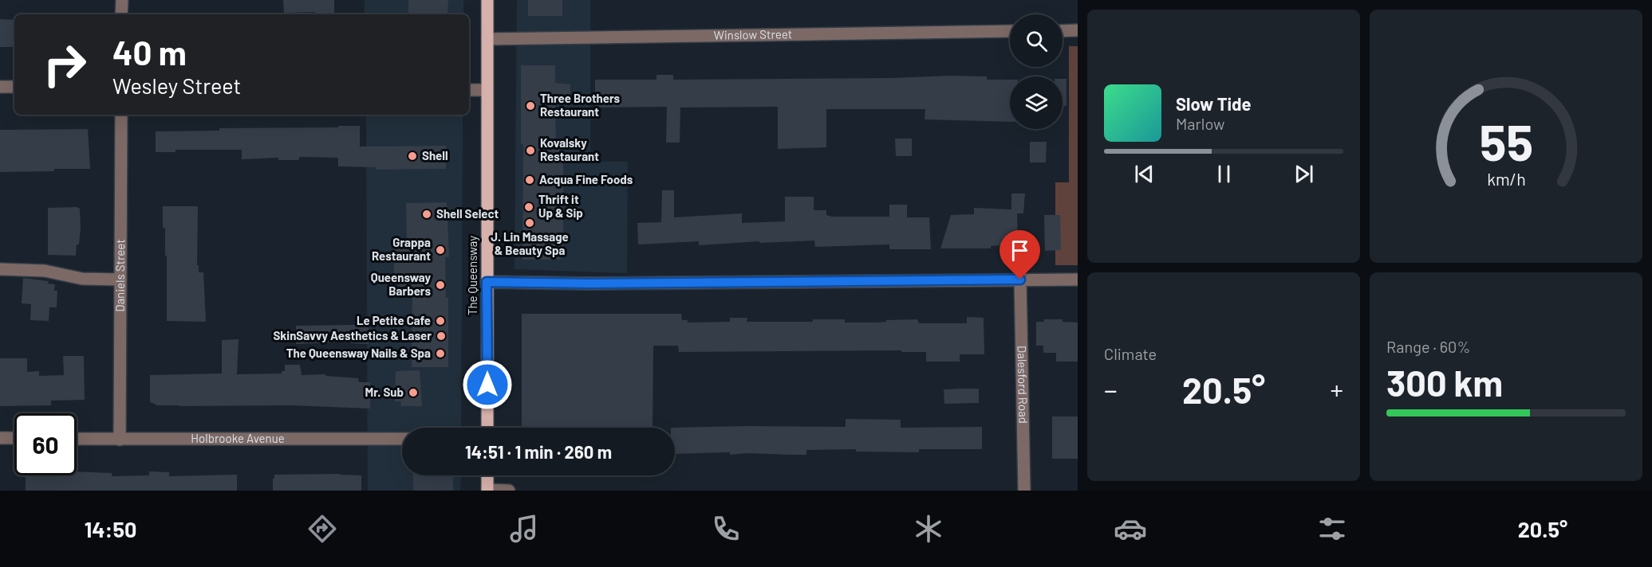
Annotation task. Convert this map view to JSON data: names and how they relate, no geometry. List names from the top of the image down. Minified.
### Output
{"streets":{"main road":["The Queensway"],"street":["Winslow Street","Daniels Street","Dalesford Road","Holbrooke Avenue"]},"crossings":[["Winslow Street","The Queensway"],["Daniels Street","Holbrooke Avenue"]],"places":["Three Brothers Restaurant","Kovalsky Restaurant","Shell","Acqua Fine Foods","Thrift it Up & Sip","Shell Select","J. Lin Massage & Beauty Spa","Grappa Restaurant","Queensway Barbers","Le Petite Cafe","SkinSavvy Aesthetics & Laser","The Queensway Nails & Spa","Mr. Sub"],"page":{"turn":["40 m","Wesley Street"],"song":["Slow Tide","Marlow"],"tile":["Climate",["Range · 60%","300 km"]],"heat":["−","20.5°","+"],"limit":"60","trip":"14:51 · 1 min · 260 m","tabs":["14:50","20.5°"],"gauge":["55","km/h"]}}
